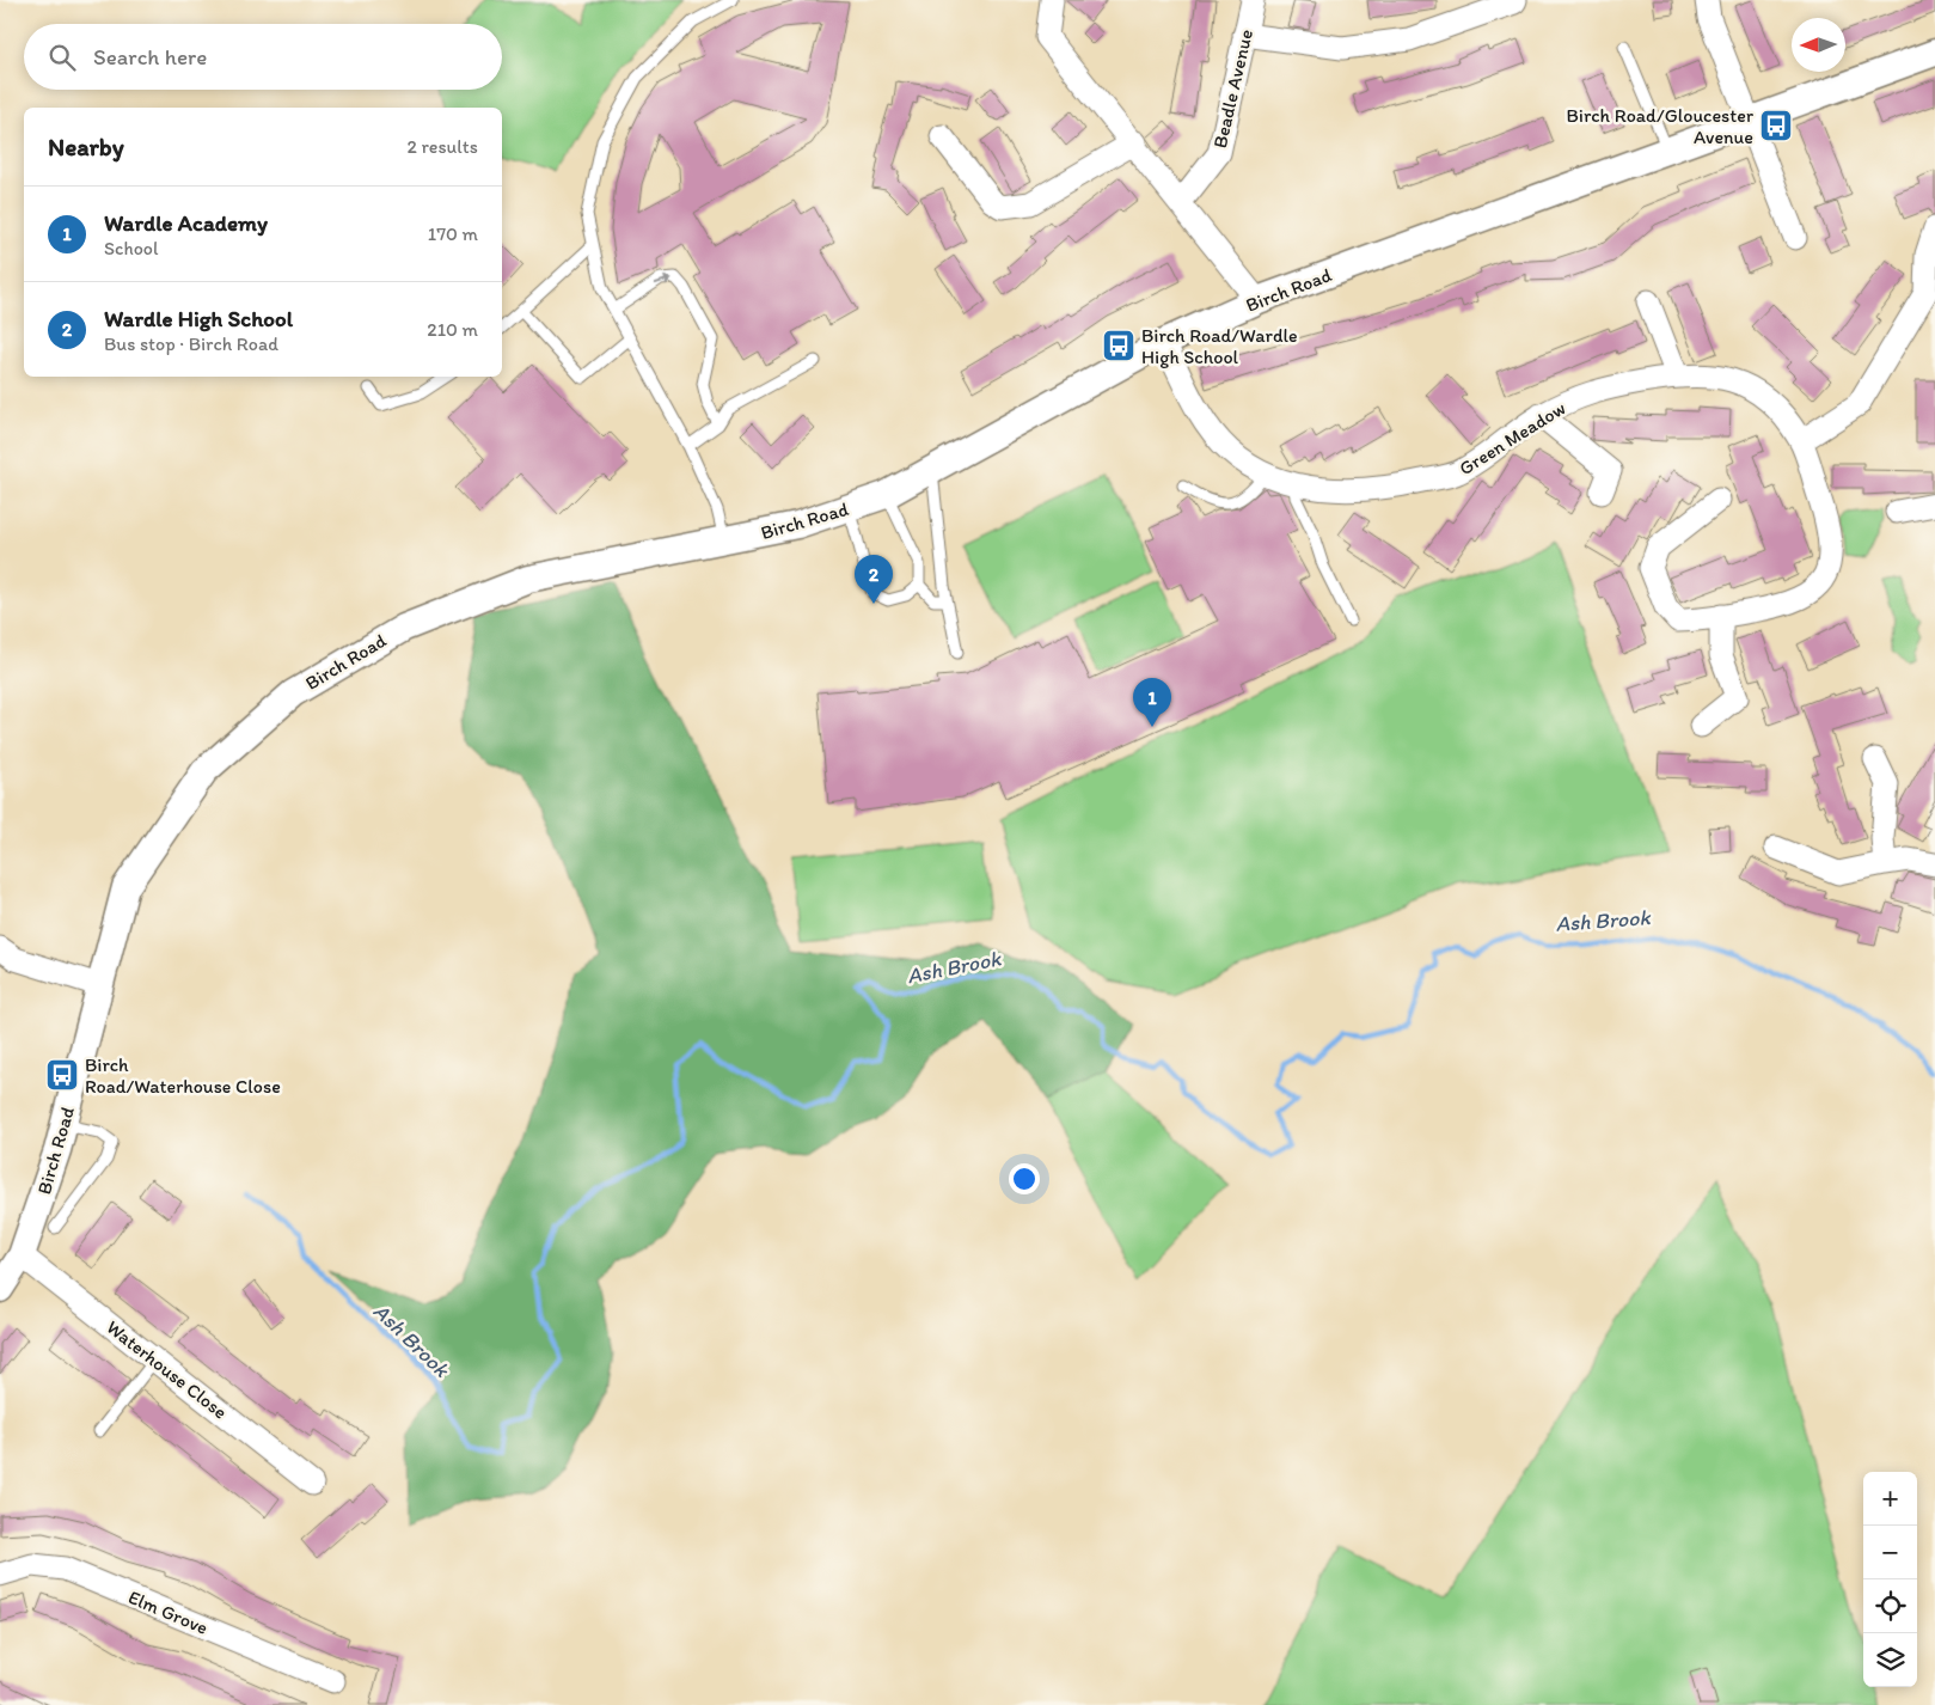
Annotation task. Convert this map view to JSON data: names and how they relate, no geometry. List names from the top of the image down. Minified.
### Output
{"streets":{"street":["Beadle Avenue","Birch Road","Green Meadow","Waterhouse Close","Elm Grove"]},"crossings":[["Birch Road","Green Meadow"],["Birch Road","Waterhouse Close"]],"water":["Ash Brook"],"places":{"bus stop":["Birch Road/Gloucester Avenue","Birch Road/Wardle High School","Birch Road/Waterhouse Close"]},"north":"left","page":{"search":"Search here","heading":["Nearby","2 results"],"list":[{"mark":"1","name":"Wardle Academy","note":"School","value":"170 m"},{"mark":"2","name":"Wardle High School","note":"Bus stop · Birch Road","value":"210 m"}],"pins":["2","1"],"map_buttons":["+","−"]}}
